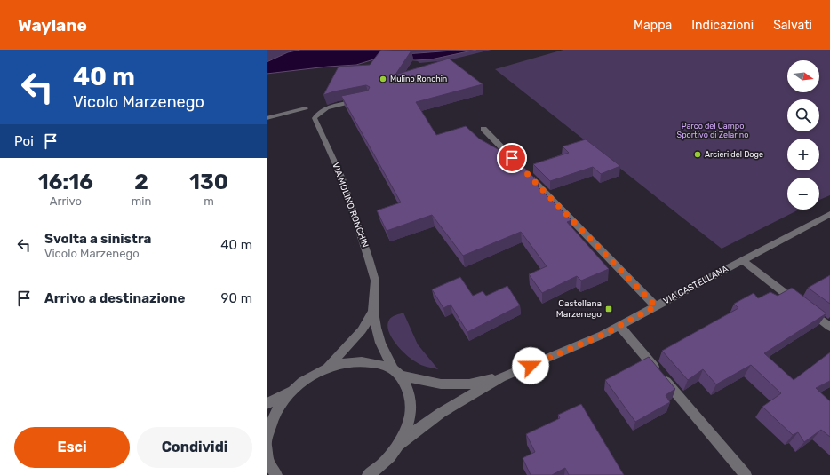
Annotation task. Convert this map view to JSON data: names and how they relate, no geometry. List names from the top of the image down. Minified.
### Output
{"streets":{"street":["VIA MOLINO RONCHIN","VIA CASTELLANA"]},"crossings":[["VIA MOLINO RONCHIN","VIA CASTELLANA"]],"parks":["Parco del Campo Sportivo di Zelarino"],"places":{"other":["Mulino Ronchin","Arcieri del Doge"],"transit":["Castellana Marzenego"]},"north":"right","page":{"header":"Waylane","nav":["Mappa","Indicazioni","Salvati"],"turn":["40 m","Vicolo Marzenego"],"map_buttons":["+","−"],"then":"Poi","eta":["16:16","Arrivo","2","min","130","m"],"list":[{"name":"Svolta a sinistra","note":"Vicolo Marzenego","value":"40 m"},{"name":"Arrivo a destinazione","value":"90 m"}],"buttons":["Esci","Condividi"]}}
